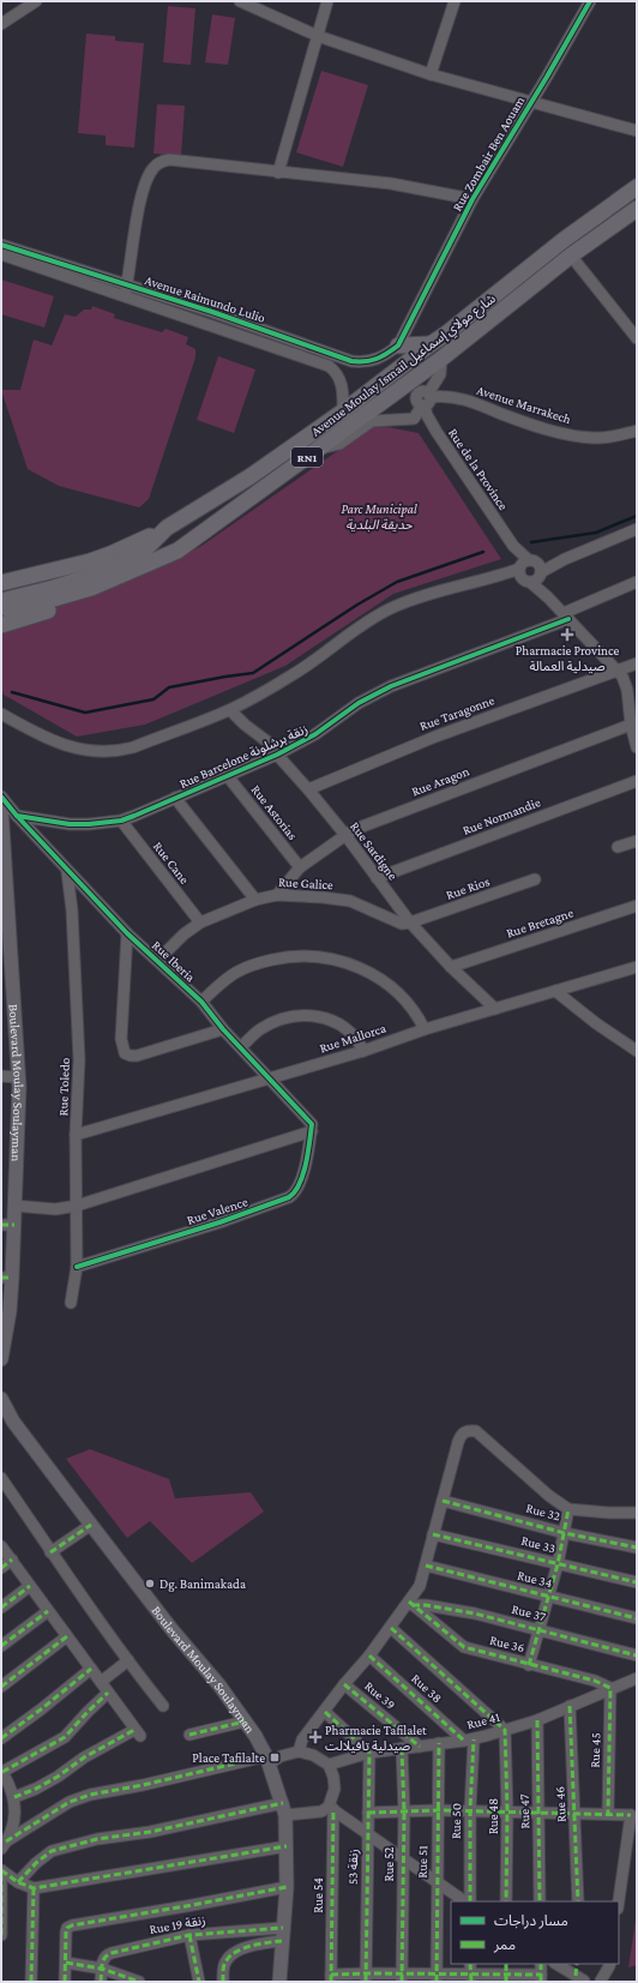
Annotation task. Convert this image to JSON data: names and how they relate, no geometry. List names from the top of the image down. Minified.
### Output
{"streets":{"highway":["Avenue Moulay Ismail شارع مولاي إسماعيل","RN1"],"main road":["Boulevard Moulay Soulayman"],"street":["Rue Zombair Ben Aouam","Avenue Raimundo Lulio","Avenue Marrakech","Rue de la Province","Rue Taragonne","Rue Barcelone زنقة برشلونة","Rue Aragon","Rue Astorias","Rue Normandie","Rue Sardigne","Rue Cane","Rue Galice","Rue Rios","Rue Bretagne","Rue Iberia","Rue Mallorca","Rue Toledo","Rue Valence","Rue 32","Rue 33","Rue 34","Rue 37","Rue 36","Rue 38","Rue 39","Rue 41","Rue 45","Rue 46","Rue 47","Rue 48","Rue 50","Rue 51","Rue 52","زنقة 53","Rue 54","Rue 19 زنقة"]},"crossings":[["Rue Zombair Ben Aouam","Avenue Raimundo Lulio"],["Avenue Raimundo Lulio","Avenue Moulay Ismail شارع مولاي إسماعيل"],["Avenue Marrakech","Rue de la Province"],["Rue de la Province","Rue Taragonne"],["Rue de la Province","Rue Barcelone زنقة برشلونة"],["Rue de la Province","Rue Aragon"],["Rue Taragonne","Rue Sardigne"],["Rue Barcelone زنقة برشلونة","Rue Astorias"],["Rue Barcelone زنقة برشلونة","Rue Sardigne"],["Rue Barcelone زنقة برشلونة","Rue Cane"],["Rue Barcelone زنقة برشلونة","Rue Iberia"],["Rue Aragon","Rue Astorias"],["Rue Aragon","Rue Sardigne"],["Rue Aragon","Rue Galice"],["Rue Normandie","Rue Sardigne"],["Rue Sardigne","Rue Galice"],["Rue Sardigne","Rue Rios"],["Rue Sardigne","Rue Bretagne"],["Rue Sardigne","Rue Mallorca"],["Rue Cane","Rue Galice"],["Rue Galice","Rue Rios"],["Rue Galice","Rue Iberia"],["Rue Iberia","Rue Mallorca"],["Rue Iberia","Rue Toledo"],["Rue Iberia","Rue Valence"],["Rue Mallorca","Rue Toledo"],["Boulevard Moulay Soulayman","Rue 41"],["Boulevard Moulay Soulayman","Rue 54"],["Boulevard Moulay Soulayman","Rue 19 زنقة"],["Rue Toledo","Rue Valence"],["Rue 37","Rue 36"],["Rue 36","Rue 41"],["Rue 36","Rue 45"],["Rue 38","Rue 41"],["Rue 38","Rue 50"],["Rue 39","Rue 41"],["Rue 41","Rue 45"],["Rue 41","Rue 46"],["Rue 41","Rue 47"],["Rue 41","Rue 48"],["Rue 41","Rue 50"],["Rue 41","Rue 51"],["Rue 41","Rue 52"],["Rue 41","زنقة 53"],["Rue 41","Rue 54"]],"parks":["Parc Municipal حديقة البلدية"],"places":{"health":["Pharmacie Province صيدلية العمالة","Pharmacie Tafilalet صيدلية تافيلالت"],"other":["Dg. Banimakada"],"transit":["Place Tafilalte"]},"legend":["مسار دراجات","ممر"]}
